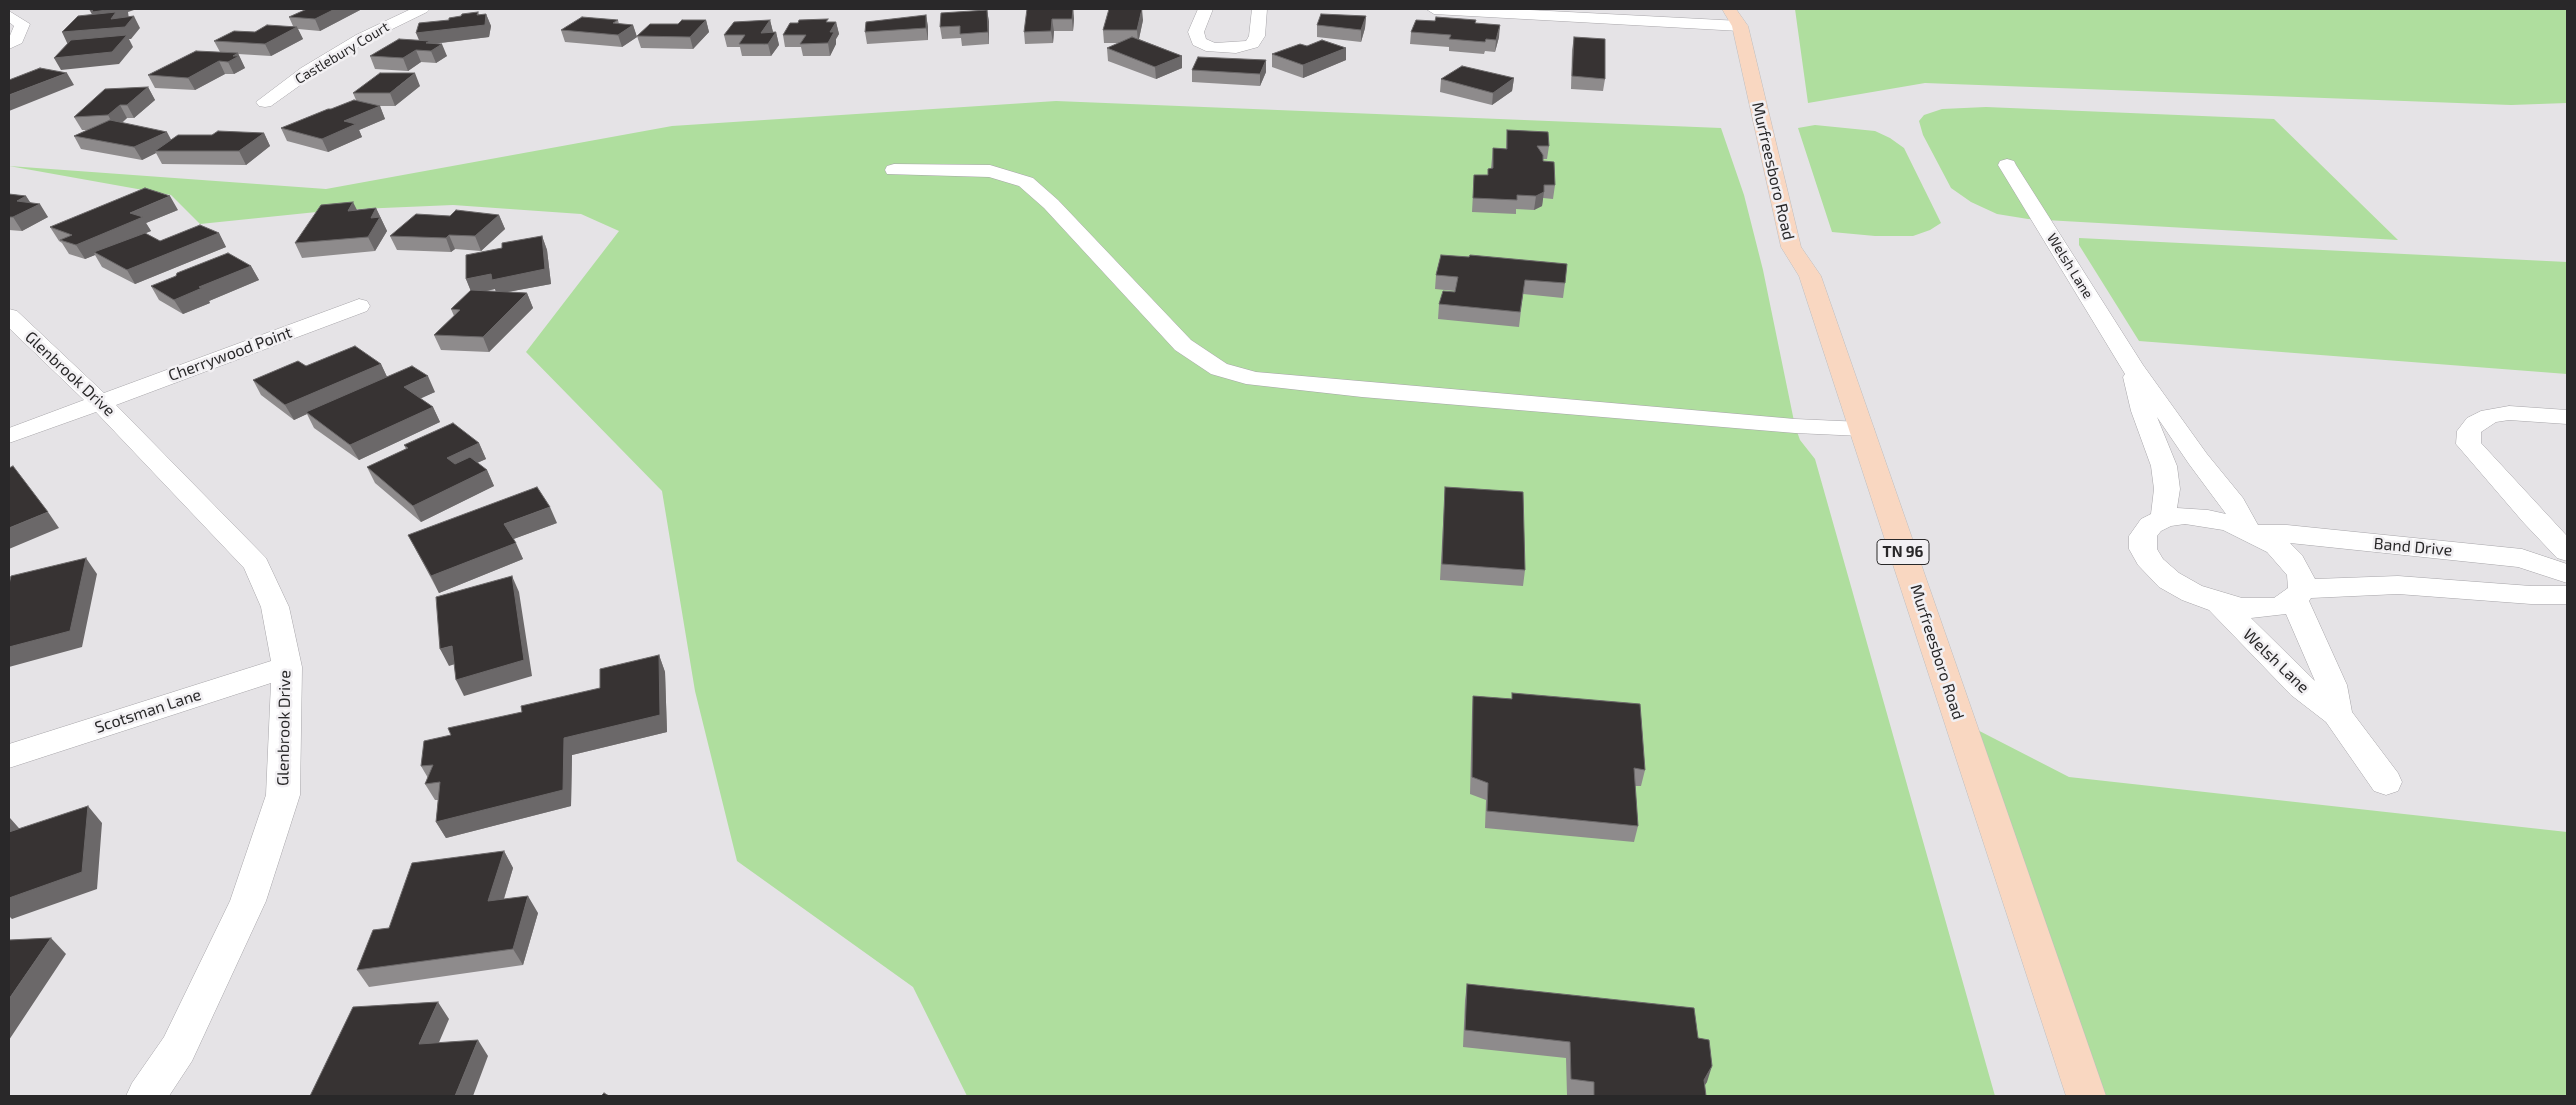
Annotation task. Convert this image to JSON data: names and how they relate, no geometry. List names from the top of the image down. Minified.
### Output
{"streets":{"main road":["Murfreesboro Road","TN 96"],"street":["Castlebury Court","Welsh Lane","Cherrywood Point","Glenbrook Drive","Band Drive","Scotsman Lane"]},"crossings":[["Welsh Lane","Band Drive"],["Cherrywood Point","Glenbrook Drive"],["Glenbrook Drive","Scotsman Lane"]]}
